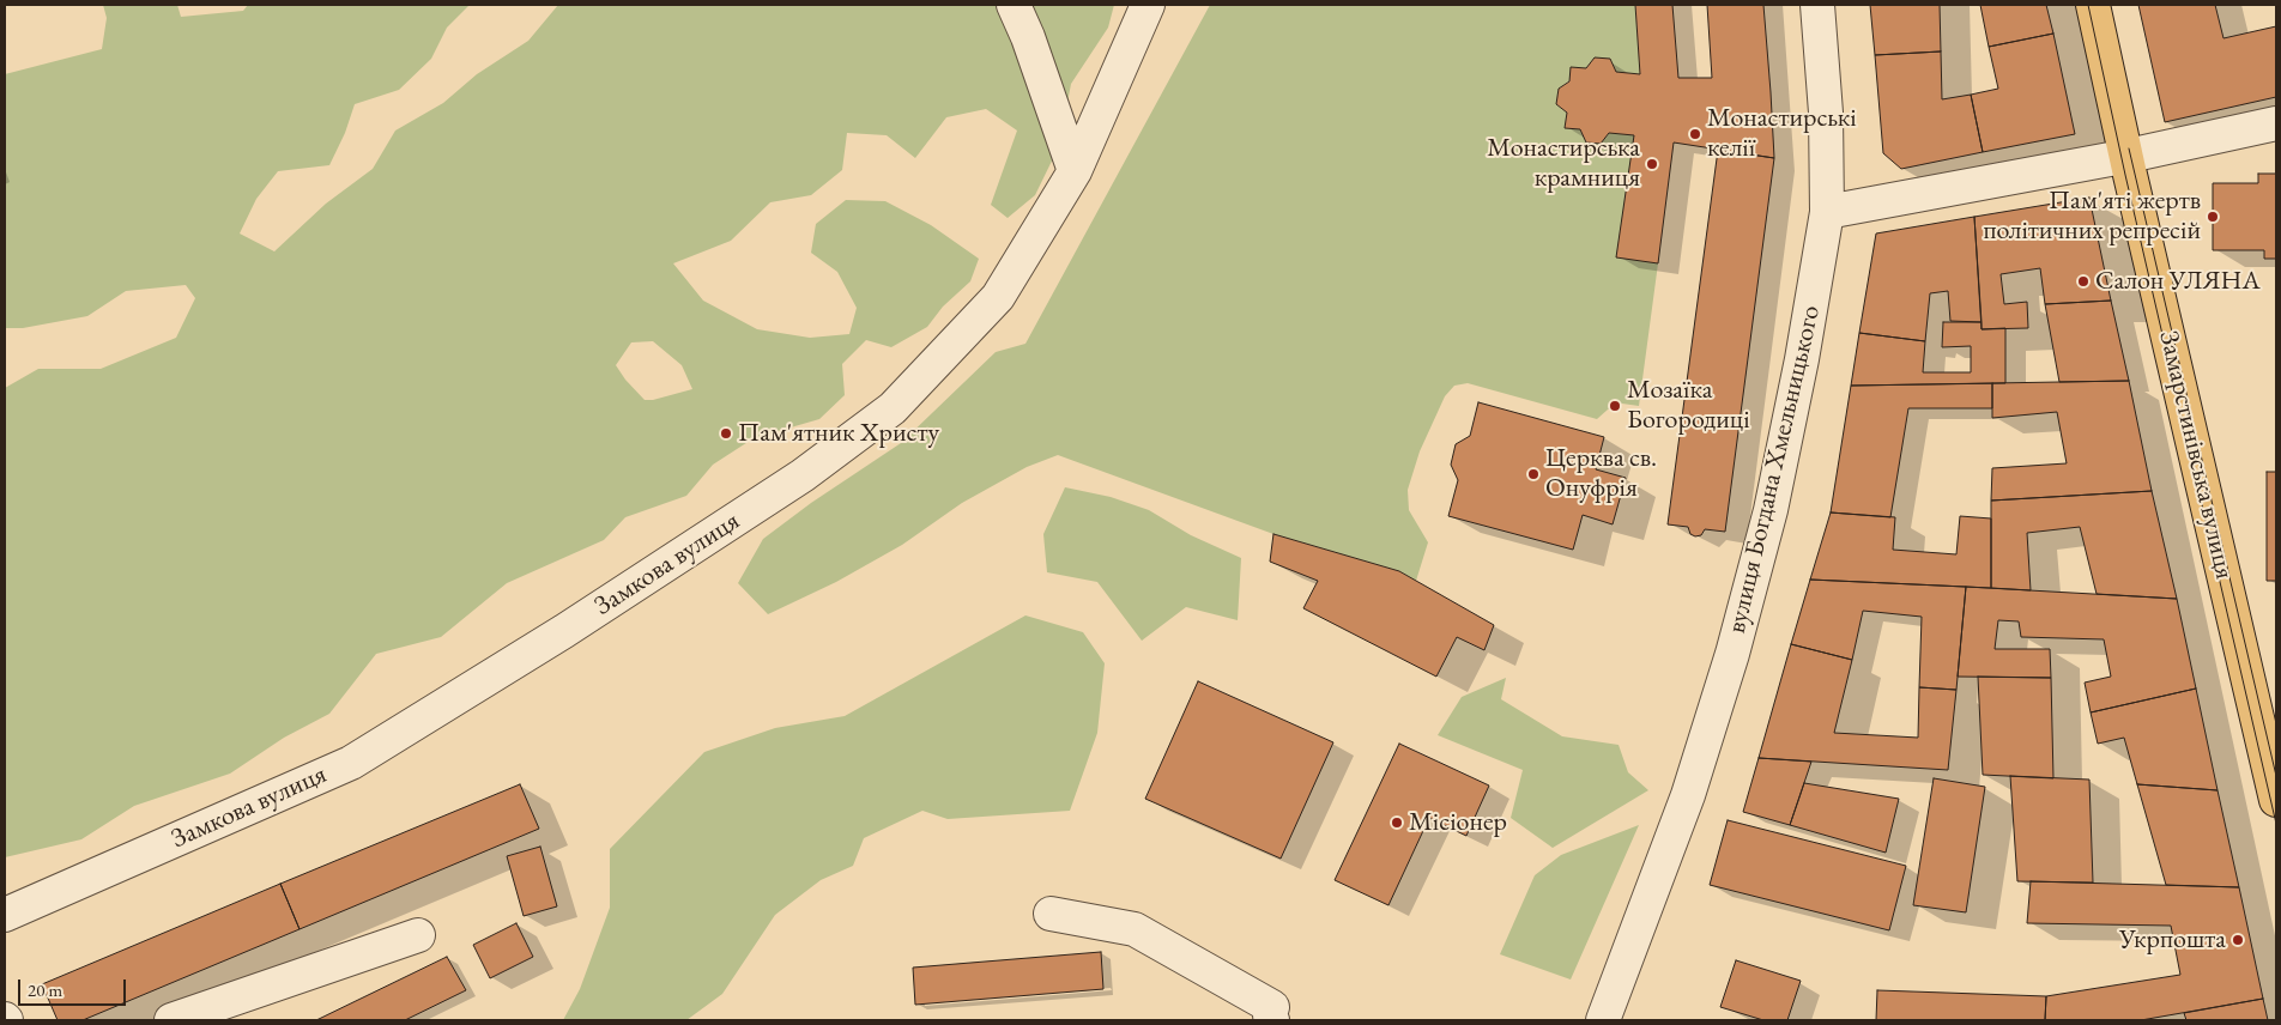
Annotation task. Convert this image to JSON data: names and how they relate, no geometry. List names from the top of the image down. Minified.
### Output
{"streets":{"main road":["Замарстинівська вулиця"],"street":["вулиця Богдана Хмельницького","Замкова вулиця"]},"places":["Монастирські келії","Монастирська крамниця","Пам'яті жертв політичних репресій","Салон УЛЯНА","Мозаїка Богородиці","Пам'ятник Христу","Церква св. Онуфрія","Місіонер","Укрпошта"],"scale_bar":"20 m"}
